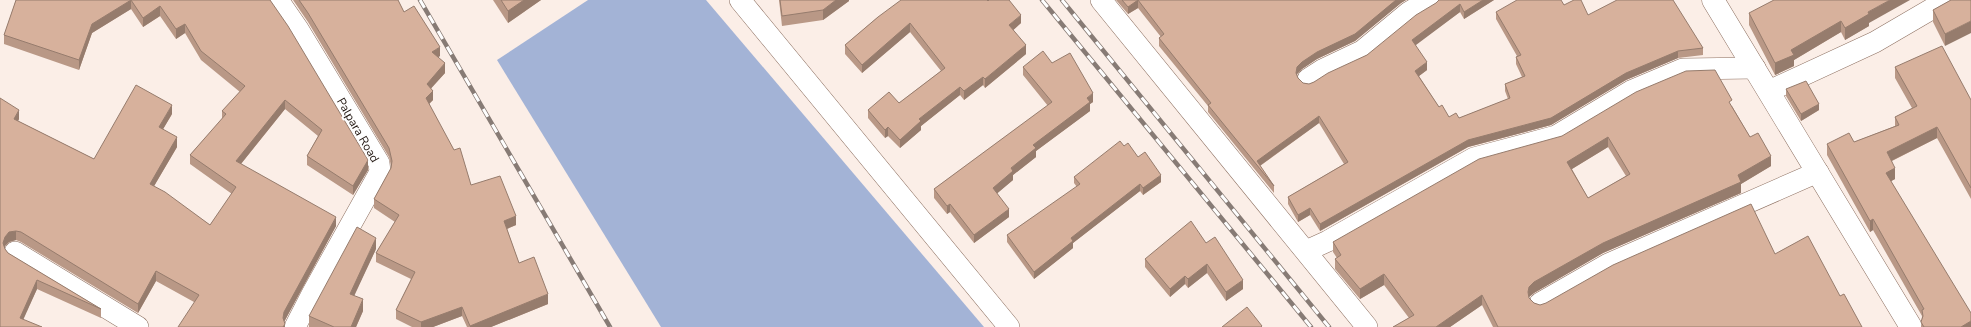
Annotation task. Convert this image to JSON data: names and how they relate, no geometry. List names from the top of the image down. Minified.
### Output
{"streets":{"street":["Palpara Road"]}}
